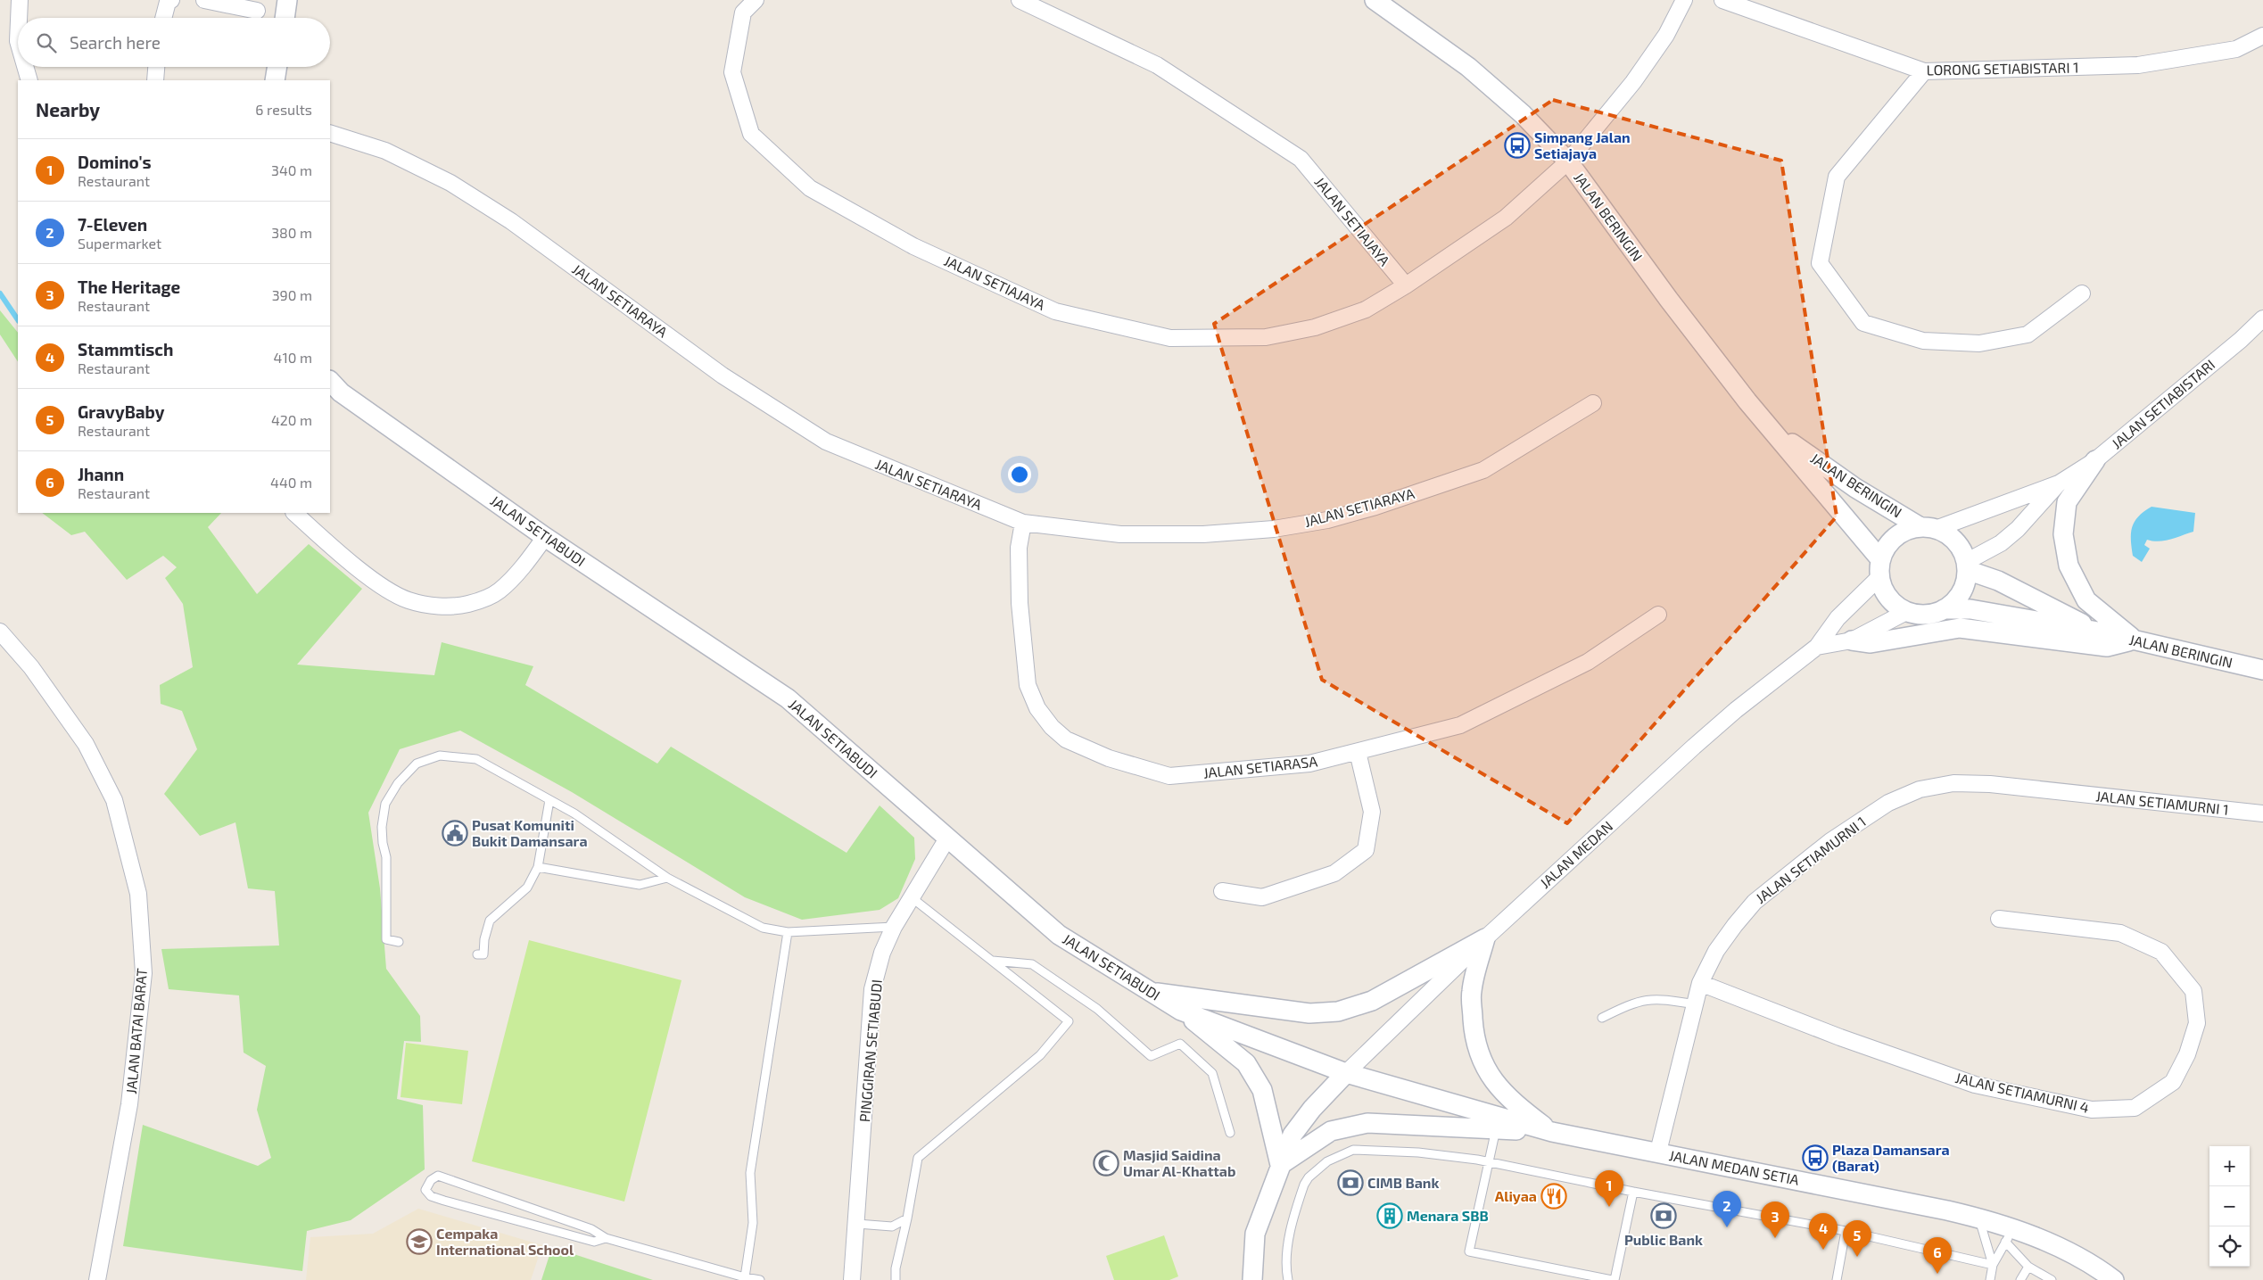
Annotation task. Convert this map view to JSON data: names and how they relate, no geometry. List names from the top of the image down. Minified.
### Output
{"streets":{"street":["LORONG SETIABISTARI 1","JALAN BERINGIN","JALAN SETIAJAYA","JALAN SETIARAYA","JALAN SETIABISTARI","JALAN SETIABUDI","JALAN SETIARASA","JALAN SETIAMURNI 1","JALAN MEDAN","JALAN BATAI BARAT","PINGGIRAN SETIABUDI","JALAN SETIAMURNI 4","JALAN MEDAN SETIA"]},"crossings":[["JALAN BERINGIN","JALAN SETIAJAYA"],["JALAN BERINGIN","JALAN SETIABISTARI"],["JALAN BERINGIN","JALAN MEDAN"],["JALAN SETIARAYA","JALAN SETIARASA"],["JALAN SETIABISTARI","JALAN MEDAN"],["JALAN SETIABUDI","JALAN MEDAN"],["JALAN SETIABUDI","PINGGIRAN SETIABUDI"],["JALAN SETIABUDI","JALAN MEDAN SETIA"],["JALAN SETIAMURNI 1","JALAN SETIAMURNI 4"],["JALAN SETIAMURNI 1","JALAN MEDAN SETIA"],["JALAN MEDAN","JALAN MEDAN SETIA"]],"places":{"bus stop":["Simpang Jalan Setiajaya","Plaza Damansara (Barat)"],"public building":["Pusat Komuniti Bukit Damansara"],"mosque":["Masjid Saidina Umar Al-Khattab"],"bank":["CIMB Bank","Public Bank"],"restaurant":["Aliyaa"],"building":["Menara SBB"],"school or university":["Cempaka International School"]},"page":{"search":"Search here","heading":["Nearby","6 results"],"list":[{"mark":"1","name":"Domino's","note":"Restaurant","value":"340 m"},{"mark":"2","name":"7-Eleven","note":"Supermarket","value":"380 m"},{"mark":"3","name":"The Heritage","note":"Restaurant","value":"390 m"},{"mark":"4","name":"Stammtisch","note":"Restaurant","value":"410 m"},{"mark":"5","name":"GravyBaby","note":"Restaurant","value":"420 m"},{"mark":"6","name":"Jhann","note":"Restaurant","value":"440 m"}],"map_buttons":["+","−"],"pins":["1","2","3","4","5","6"]}}
